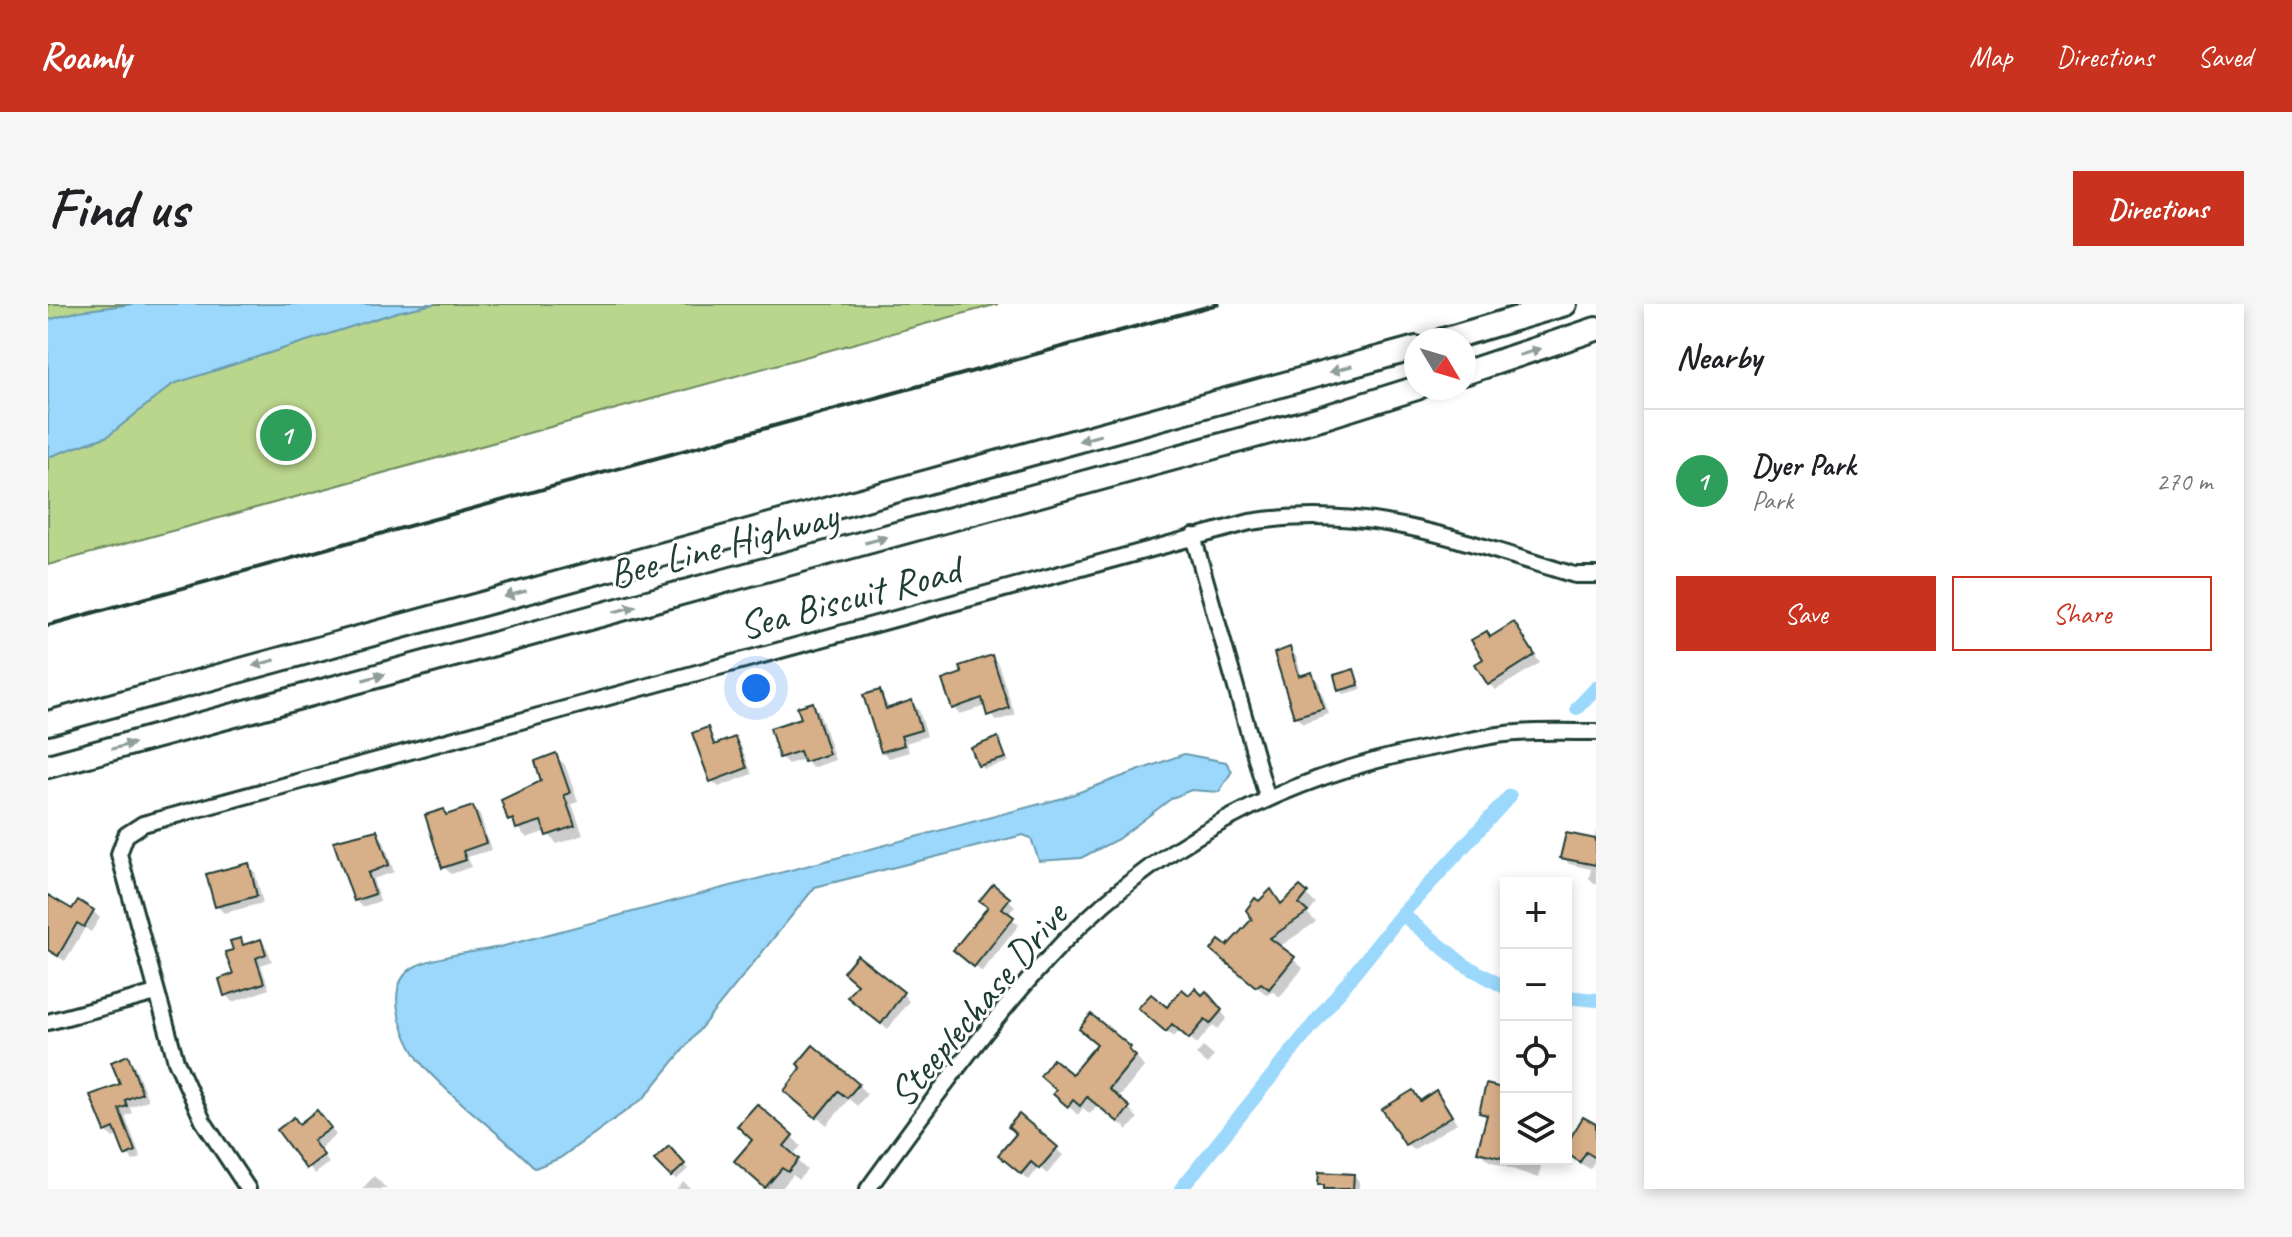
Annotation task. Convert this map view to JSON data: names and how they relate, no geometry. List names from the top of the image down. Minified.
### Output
{"streets":{"highway":["Bee Line Highway"],"street":["Sea Biscuit Road","Steeplechase Drive"]},"north":"bottom right","page":{"header":"Roamly","nav":["Map","Directions","Saved"],"buttons":["Directions",["Save","Share"]],"title":"Find us","heading":"Nearby","pins":"1","list":[{"mark":"1","name":"Dyer Park","note":"Park","value":"270 m"}],"map_buttons":["+","−"]}}
